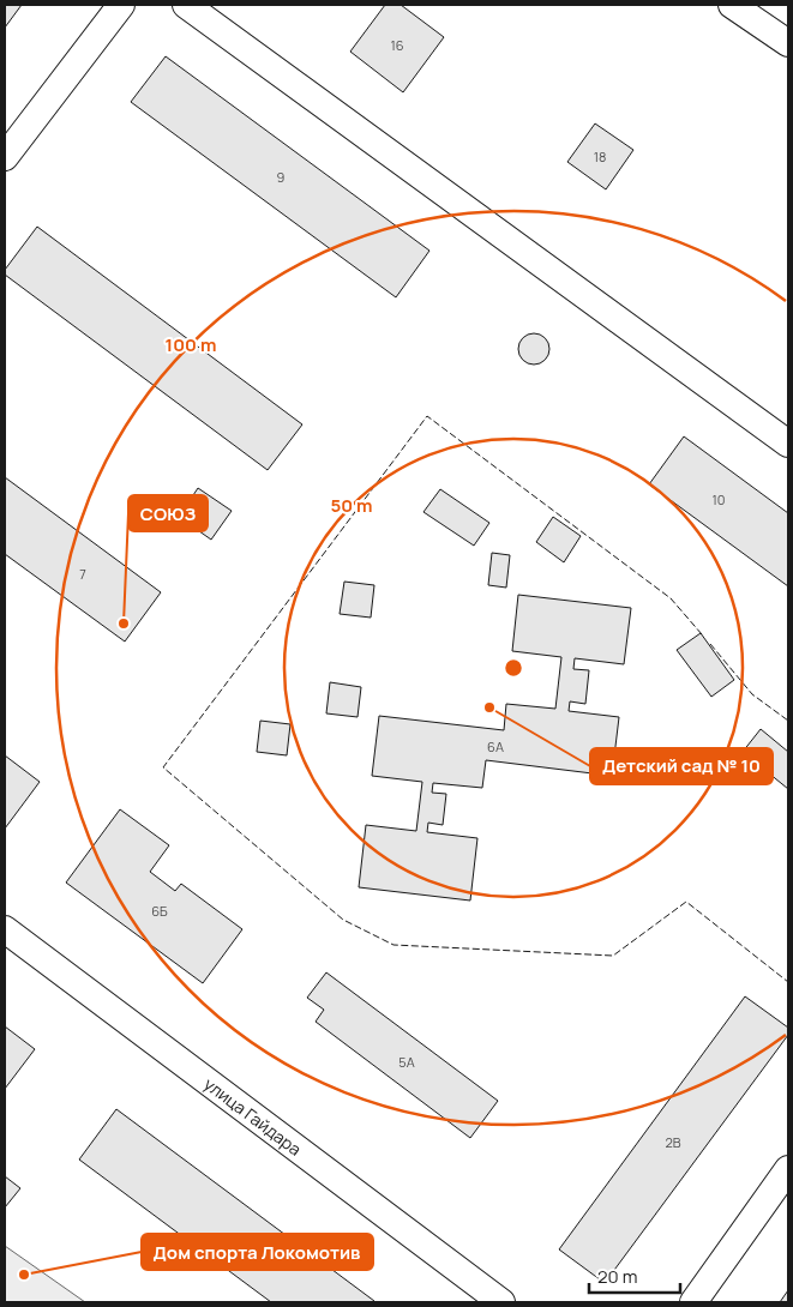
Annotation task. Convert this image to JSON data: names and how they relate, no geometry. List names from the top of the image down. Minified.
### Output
{"streets":{"street":["улица Гайдара"]},"places":["СОЮЗ","Детский сад № 10","Дом спорта Локомотив"],"house_numbers":["16","18","9","10","7","6А","6Б","5А","2В"],"scale_bar":"20 m","rings":["100 m","50 m"]}
